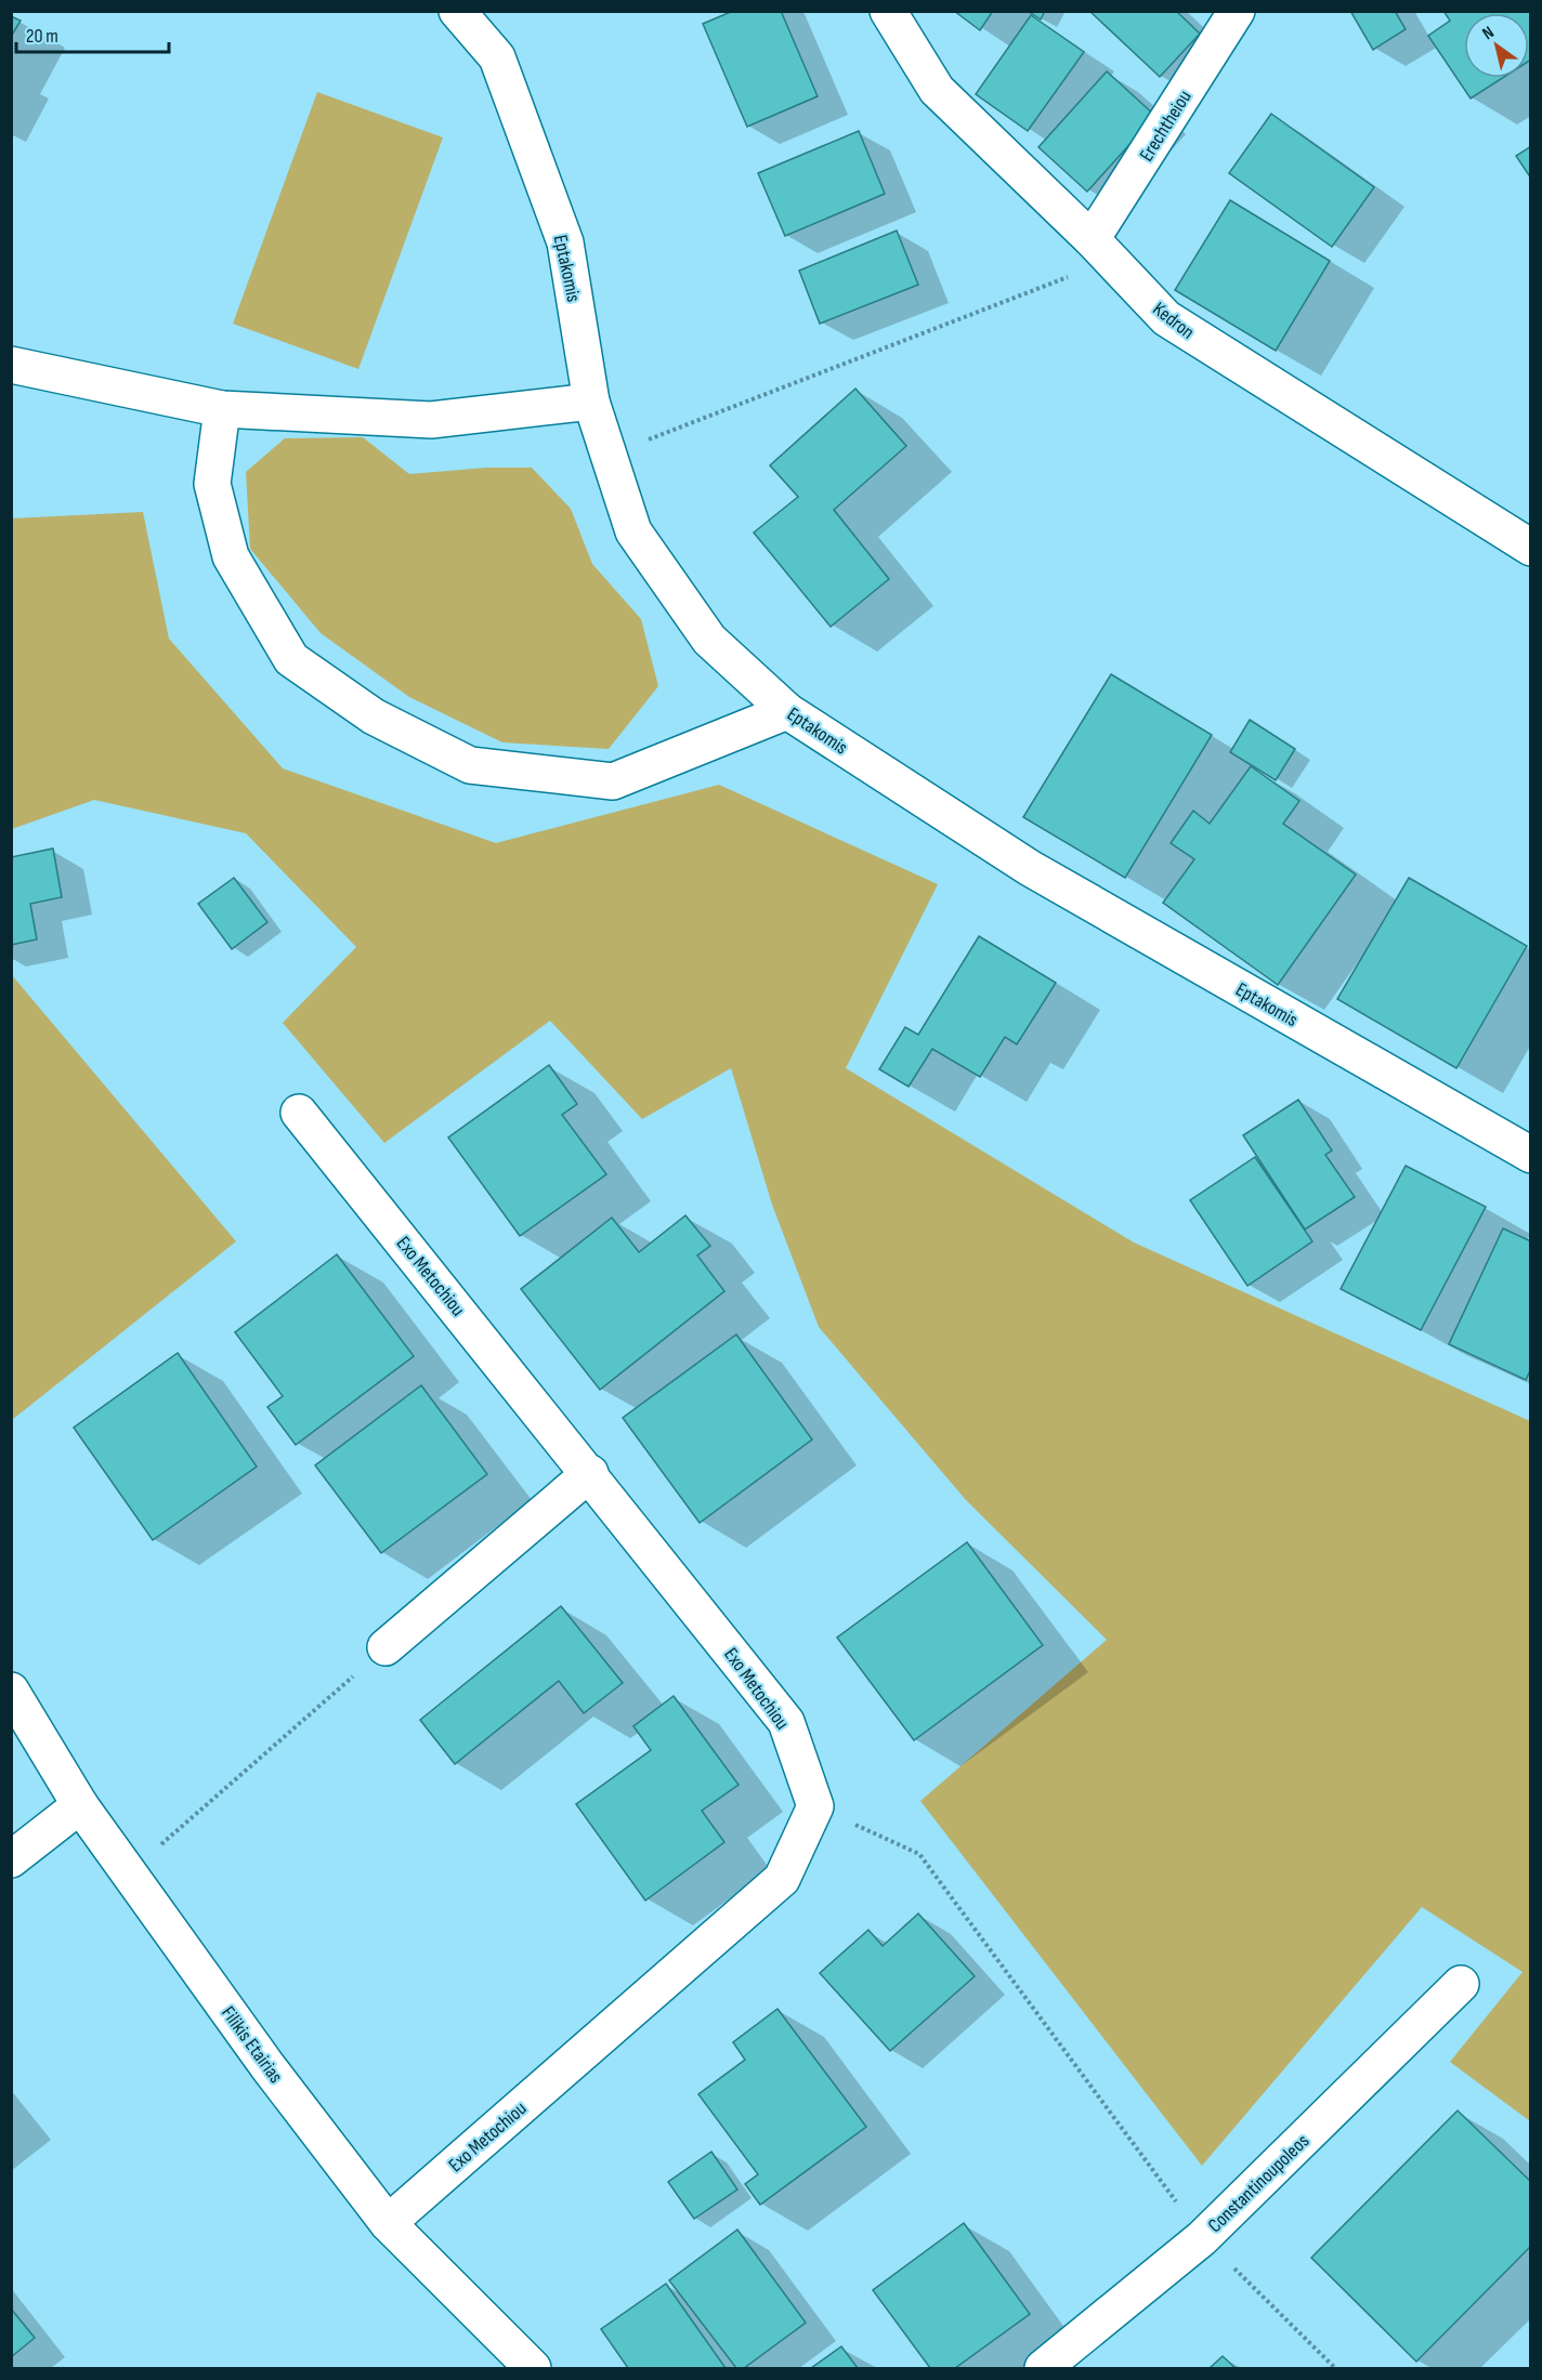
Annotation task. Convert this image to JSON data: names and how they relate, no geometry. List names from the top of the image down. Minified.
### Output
{"streets":{"street":["Erechtheiou","Eptakomis","Kedron","Exo Metochiou","Filikis Etairias","Constantinoupoleos"]},"crossings":[["Erechtheiou","Kedron"],["Exo Metochiou","Filikis Etairias"]],"scale_bar":"20 m","north":"top left"}
